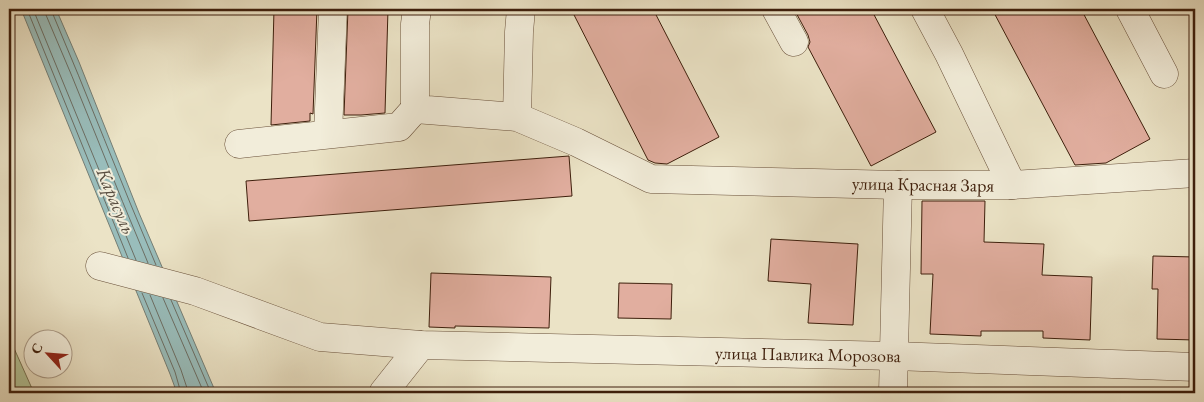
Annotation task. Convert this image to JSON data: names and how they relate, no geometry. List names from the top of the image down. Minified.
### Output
{"streets":{"street":["улица Красная Заря","улица Павлика Морозова"]},"water":["Карасуль"],"north":"top left"}
